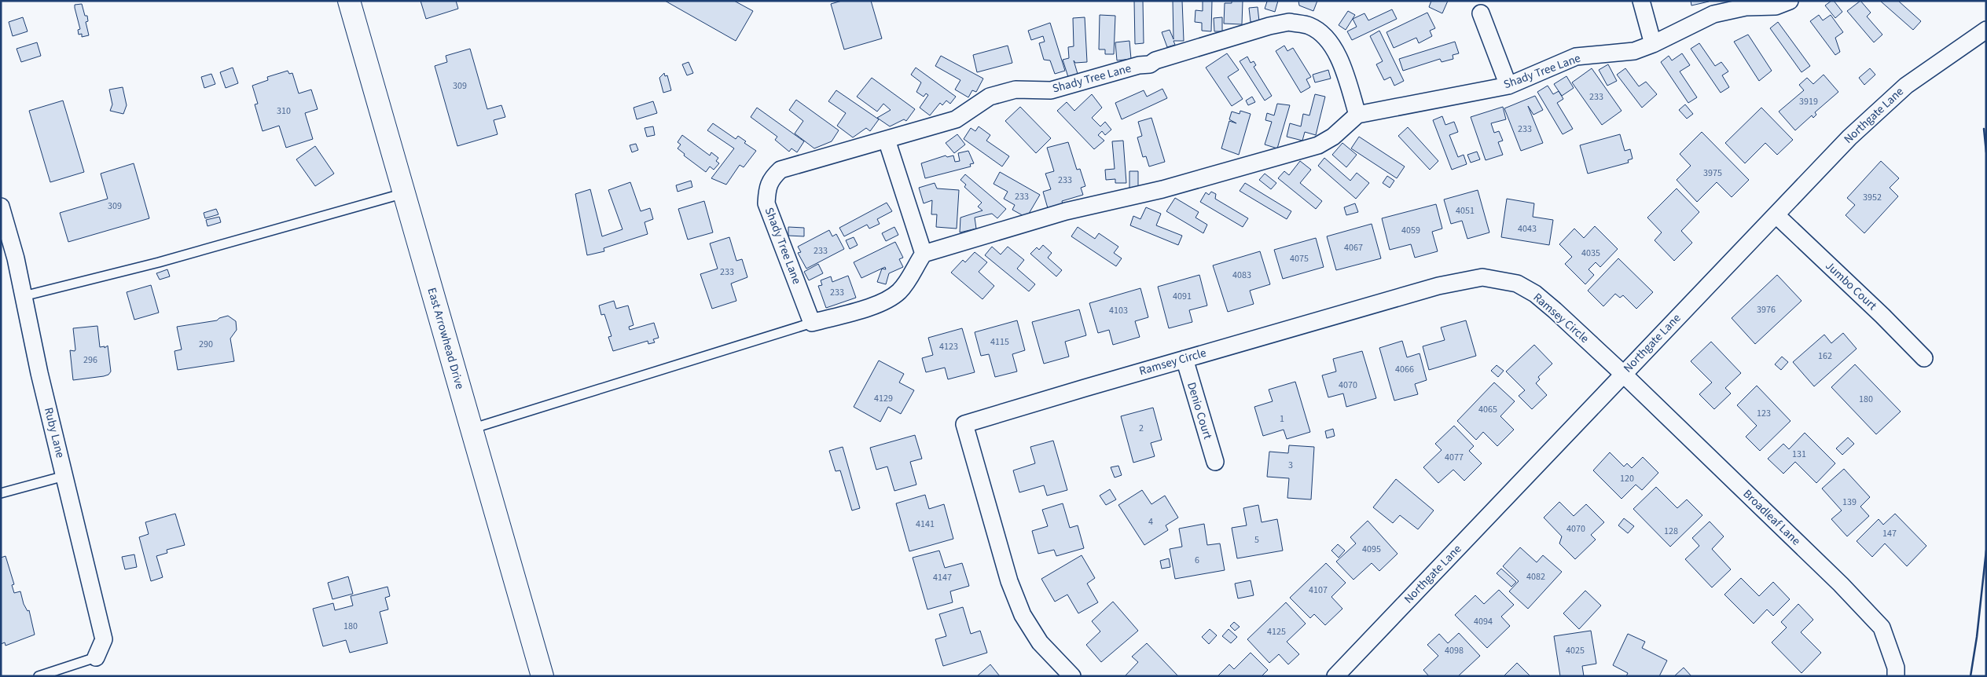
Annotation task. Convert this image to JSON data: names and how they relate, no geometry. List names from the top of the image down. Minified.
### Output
{"streets":{"street":["Shady Tree Lane","Northgate Lane","Jumbo Court","Ramsey Circle","East Arrowhead Drive","Denio Court","Ruby Lane","Broadleaf Lane"]},"crossings":[["Northgate Lane","Jumbo Court"],["Northgate Lane","Ramsey Circle"],["Northgate Lane","Broadleaf Lane"],["Ramsey Circle","Denio Court"],["Ramsey Circle","Broadleaf Lane"]],"house_numbers":["309","233","3919","310","233","3975","233","233","3952","309","4051","4043","4059","4067","233","4035","4075","233","4083","233","4091","3976","4103","4115","290","4123","162","296","4066","4070","4129","180","4065","123","1","2","131","4077","3","120","139","4","4141","4070","128","147","5","4095","6","4082","4147","4107","4094","180","4125","4098","4025"]}
